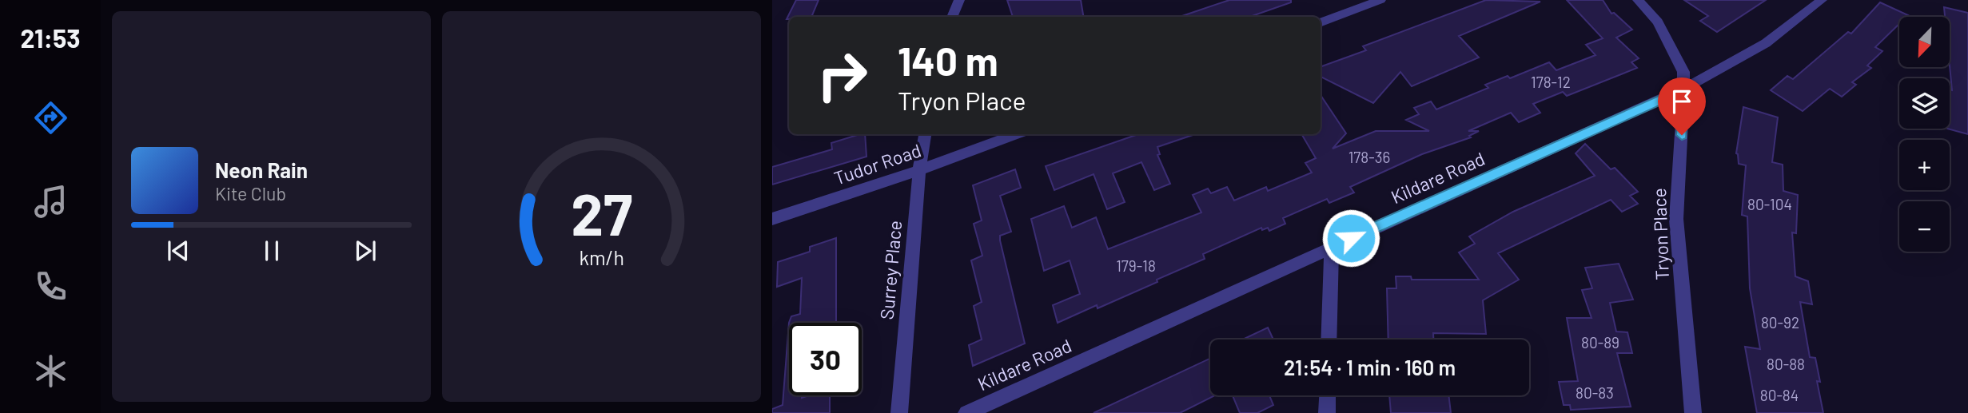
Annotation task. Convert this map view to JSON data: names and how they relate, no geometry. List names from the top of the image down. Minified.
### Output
{"streets":{"street":["Tudor Road","Kildare Road","Tryon Place","Surrey Place"]},"crossings":[["Tudor Road","Surrey Place"],["Kildare Road","Tryon Place"]],"house_numbers":["178-12","178-36","80-104","179-18","80-92","80-89","80-88","80-83","80-84"],"north":"bottom left","page":{"tabs":"21:53","map_buttons":["+","−"],"turn":["140 m","Tryon Place"],"song":["Neon Rain","Kite Club"],"limit":"30","trip":"21:54 · 1 min · 160 m","gauge":["27","km/h"]}}
